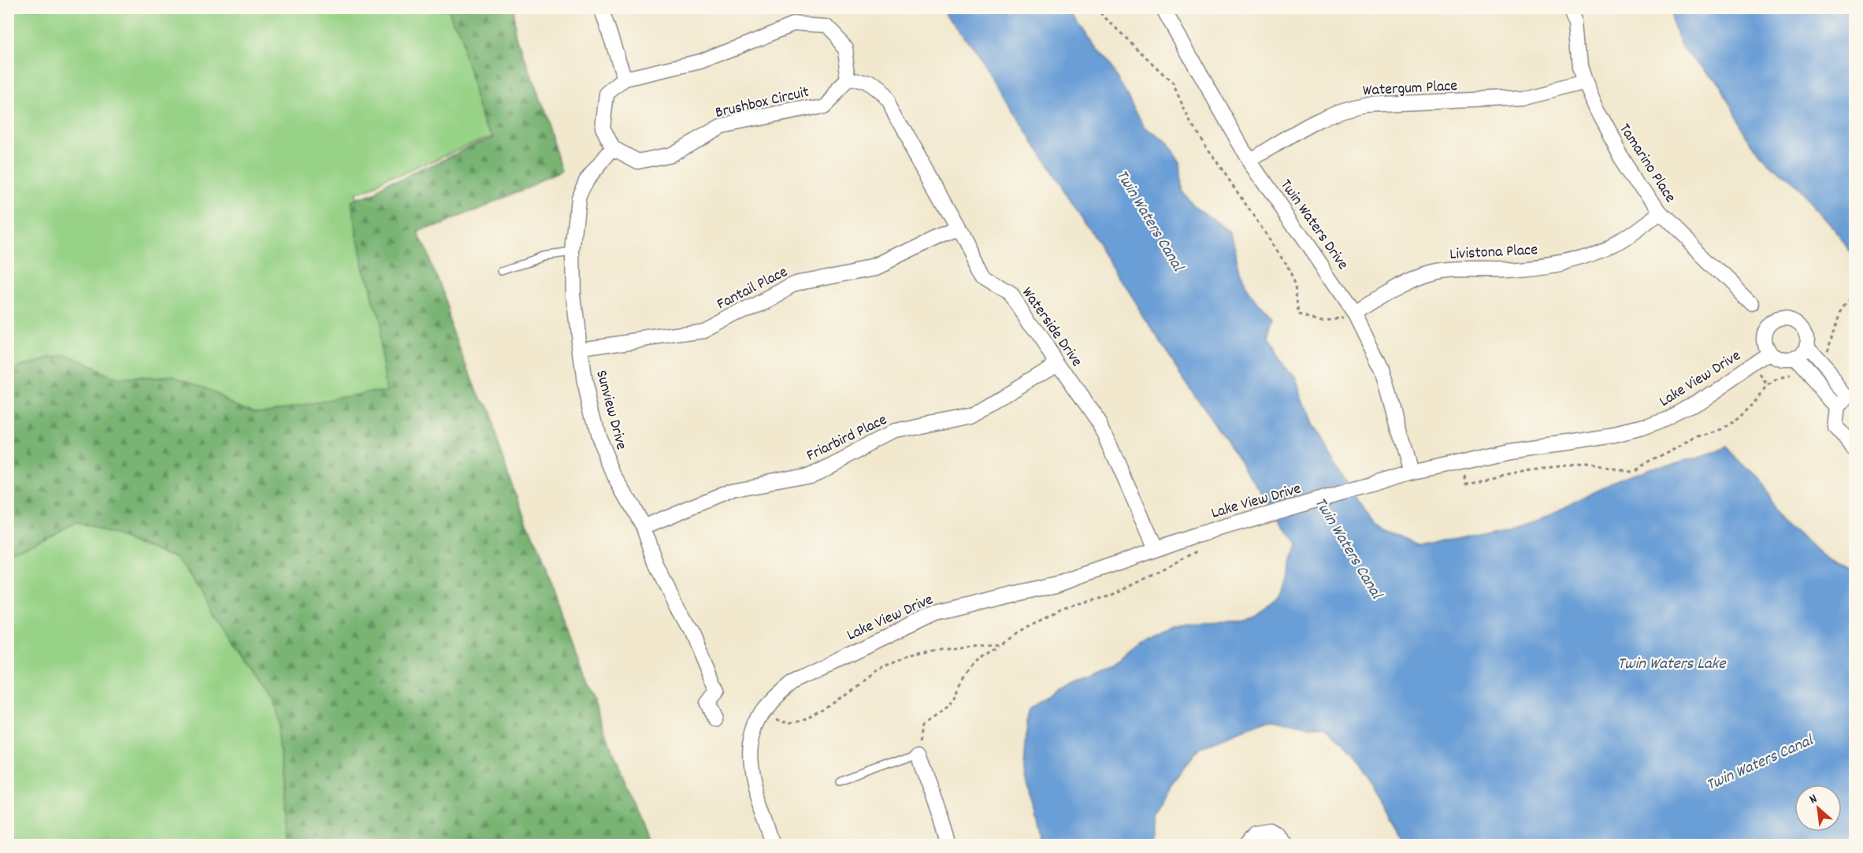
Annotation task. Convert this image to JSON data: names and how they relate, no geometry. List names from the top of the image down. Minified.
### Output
{"streets":{"street":["Watergum Place","Brushbox Circuit","Tamarino Place","Twin Waters Drive","Livistona Place","Fantail Place","Waterside Drive","Lake View Drive","Sunview Drive","Friarbird Place"]},"crossings":[["Watergum Place","Tamarino Place"],["Watergum Place","Twin Waters Drive"],["Brushbox Circuit","Waterside Drive"],["Brushbox Circuit","Sunview Drive"],["Tamarino Place","Livistona Place"],["Twin Waters Drive","Livistona Place"],["Twin Waters Drive","Lake View Drive"],["Fantail Place","Waterside Drive"],["Fantail Place","Sunview Drive"],["Waterside Drive","Lake View Drive"],["Waterside Drive","Friarbird Place"],["Sunview Drive","Friarbird Place"]],"water":["Twin Waters Canal","Twin Waters Lake"],"north":"top left"}
